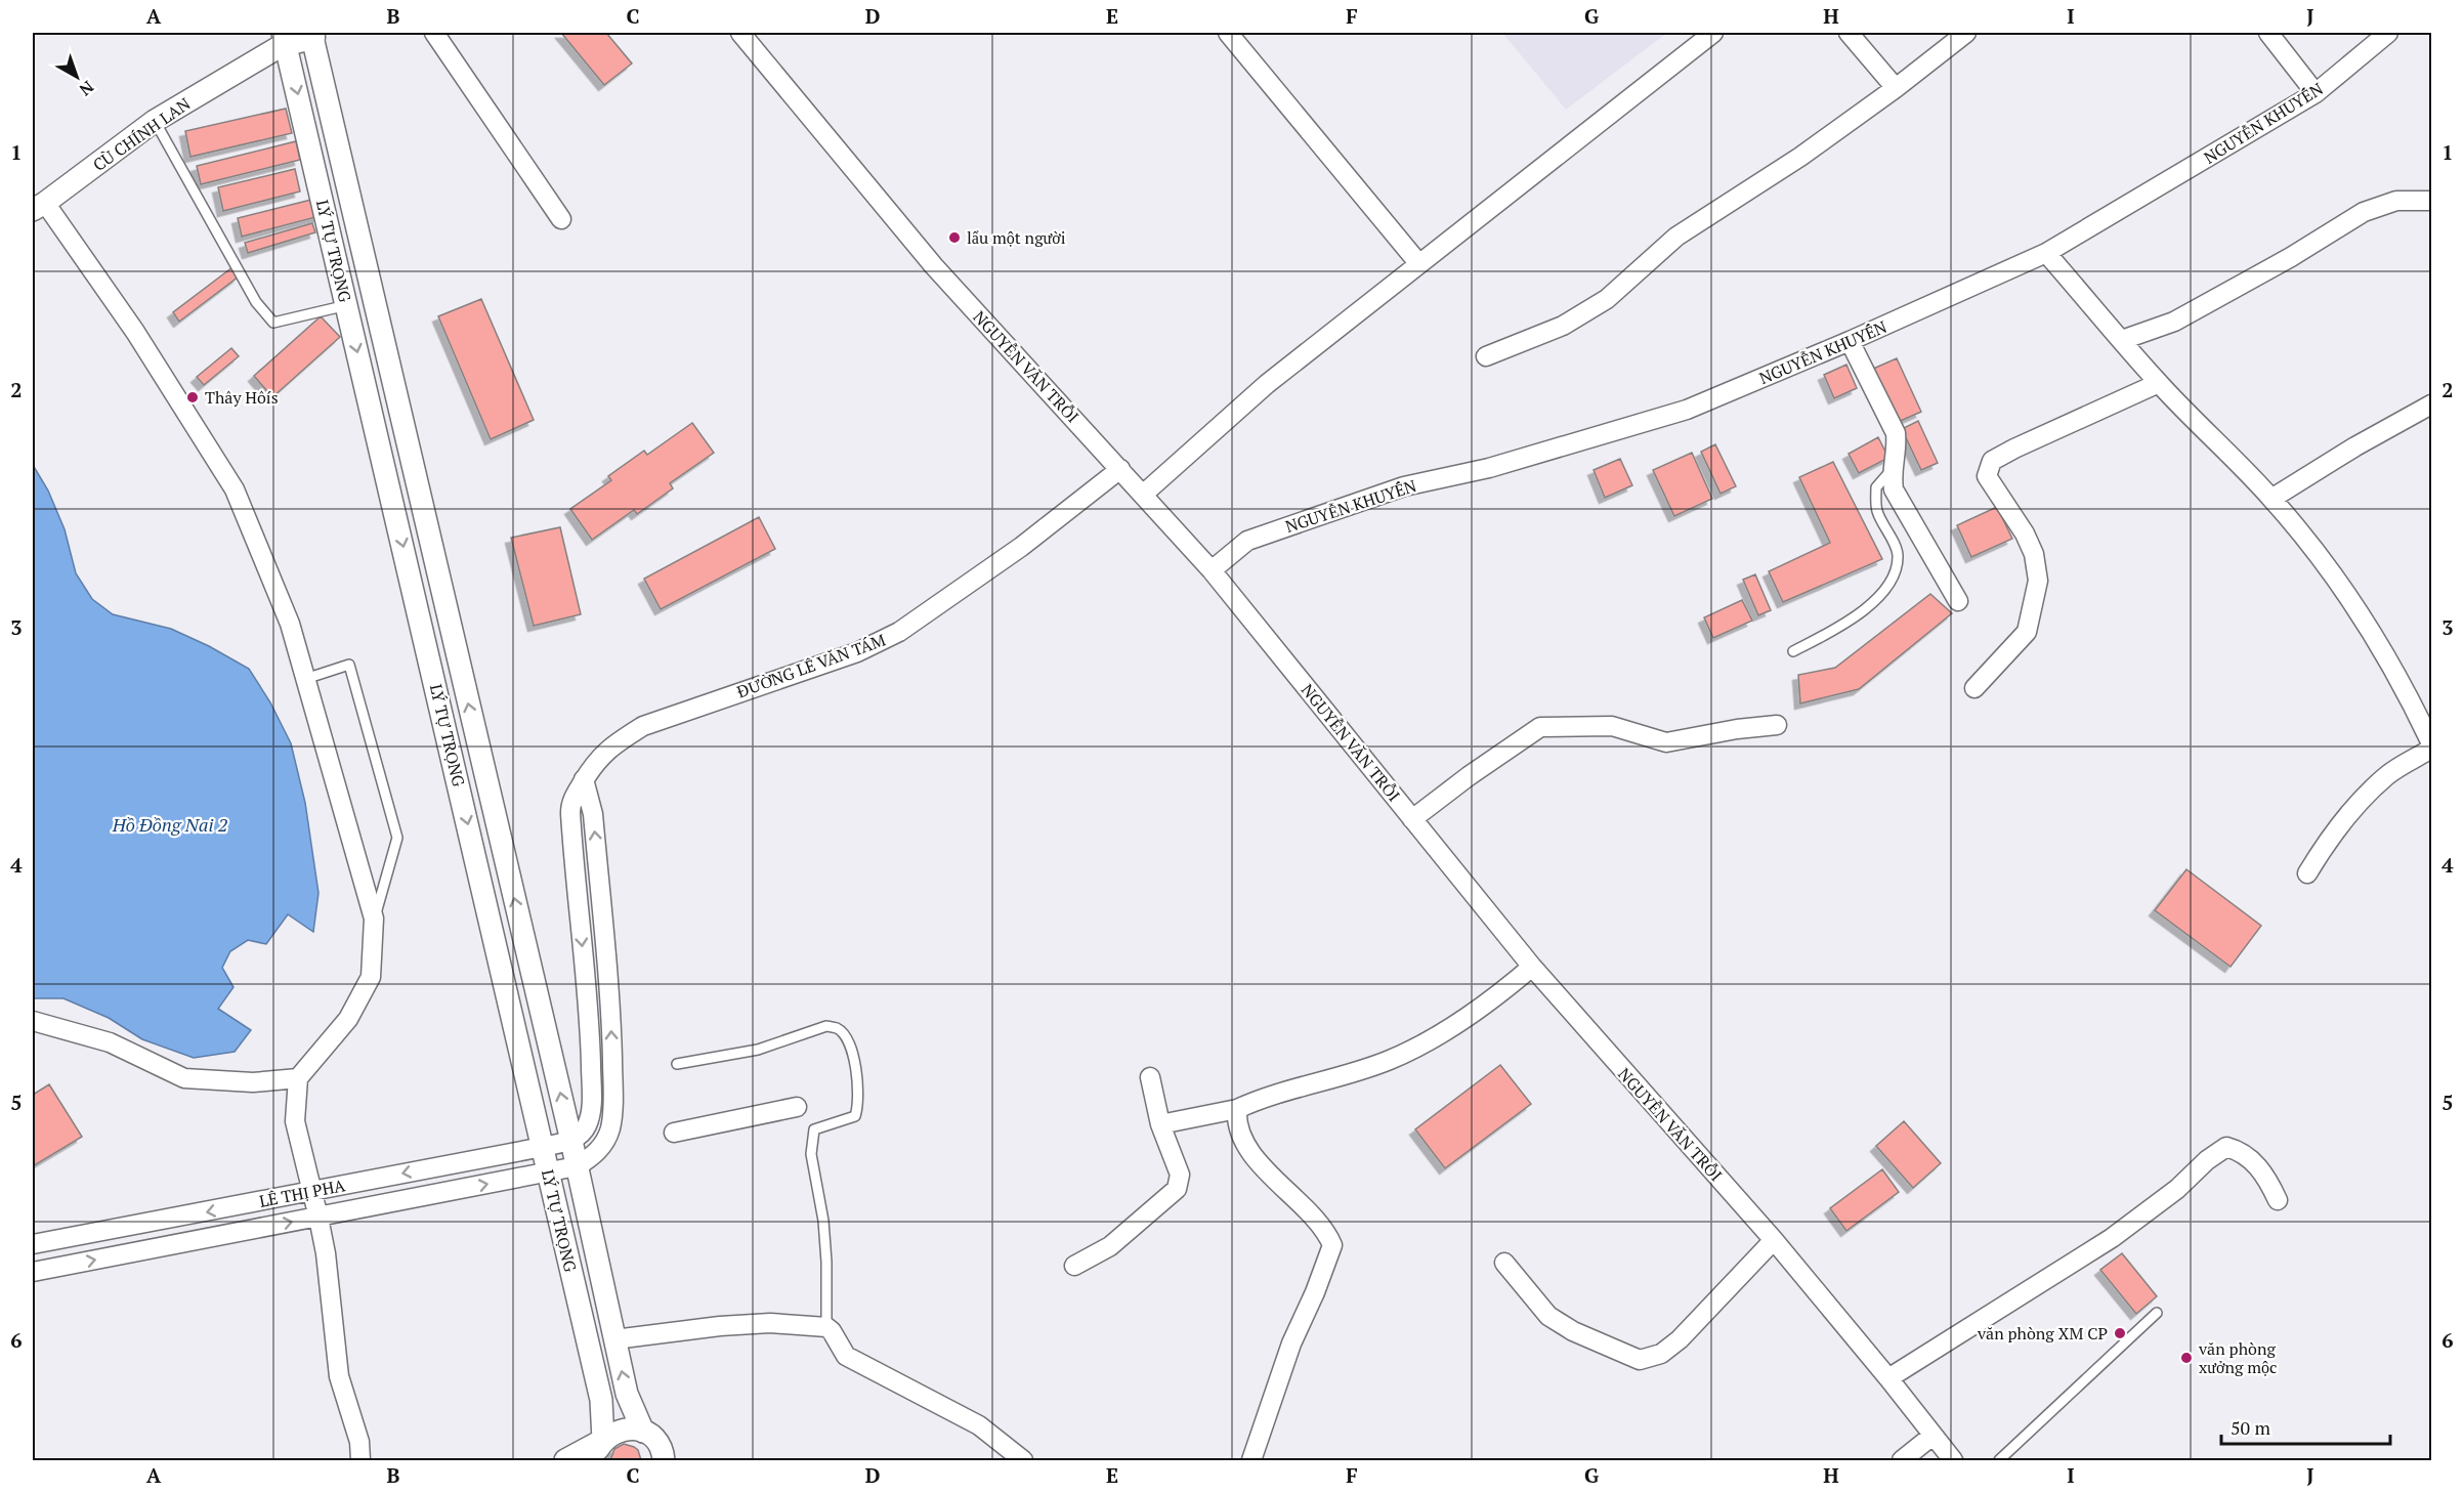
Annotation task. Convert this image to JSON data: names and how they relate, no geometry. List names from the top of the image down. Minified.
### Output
{"streets":{"street":["NGUYỄN KHUYẾN","CÙ CHÍNH LAN","LÝ TỰ TRỌNG","NGUYỄN VĂN TRỖI","ĐƯỜNG LÊ VĂN TÁM","LÊ THỊ PHA"]},"crossings":[["NGUYỄN KHUYẾN","NGUYỄN VĂN TRỖI"],["CÙ CHÍNH LAN","LÝ TỰ TRỌNG"],["LÝ TỰ TRỌNG","ĐƯỜNG LÊ VĂN TÁM"],["LÝ TỰ TRỌNG","LÊ THỊ PHA"],["NGUYỄN VĂN TRỖI","ĐƯỜNG LÊ VĂN TÁM"],["ĐƯỜNG LÊ VĂN TÁM","LÊ THỊ PHA"]],"water":["Hồ Đồng Nai 2"],"places":["lẩu một người","Thây Hôís","văn phòng XM CP","văn phòng xưởng mộc"],"scale_bar":"50 m","north":"bottom right","grid":{"columns":["A","B","C","D","E","F","G","H","I","J"],"rows":["1","2","3","4","5","6"]}}
